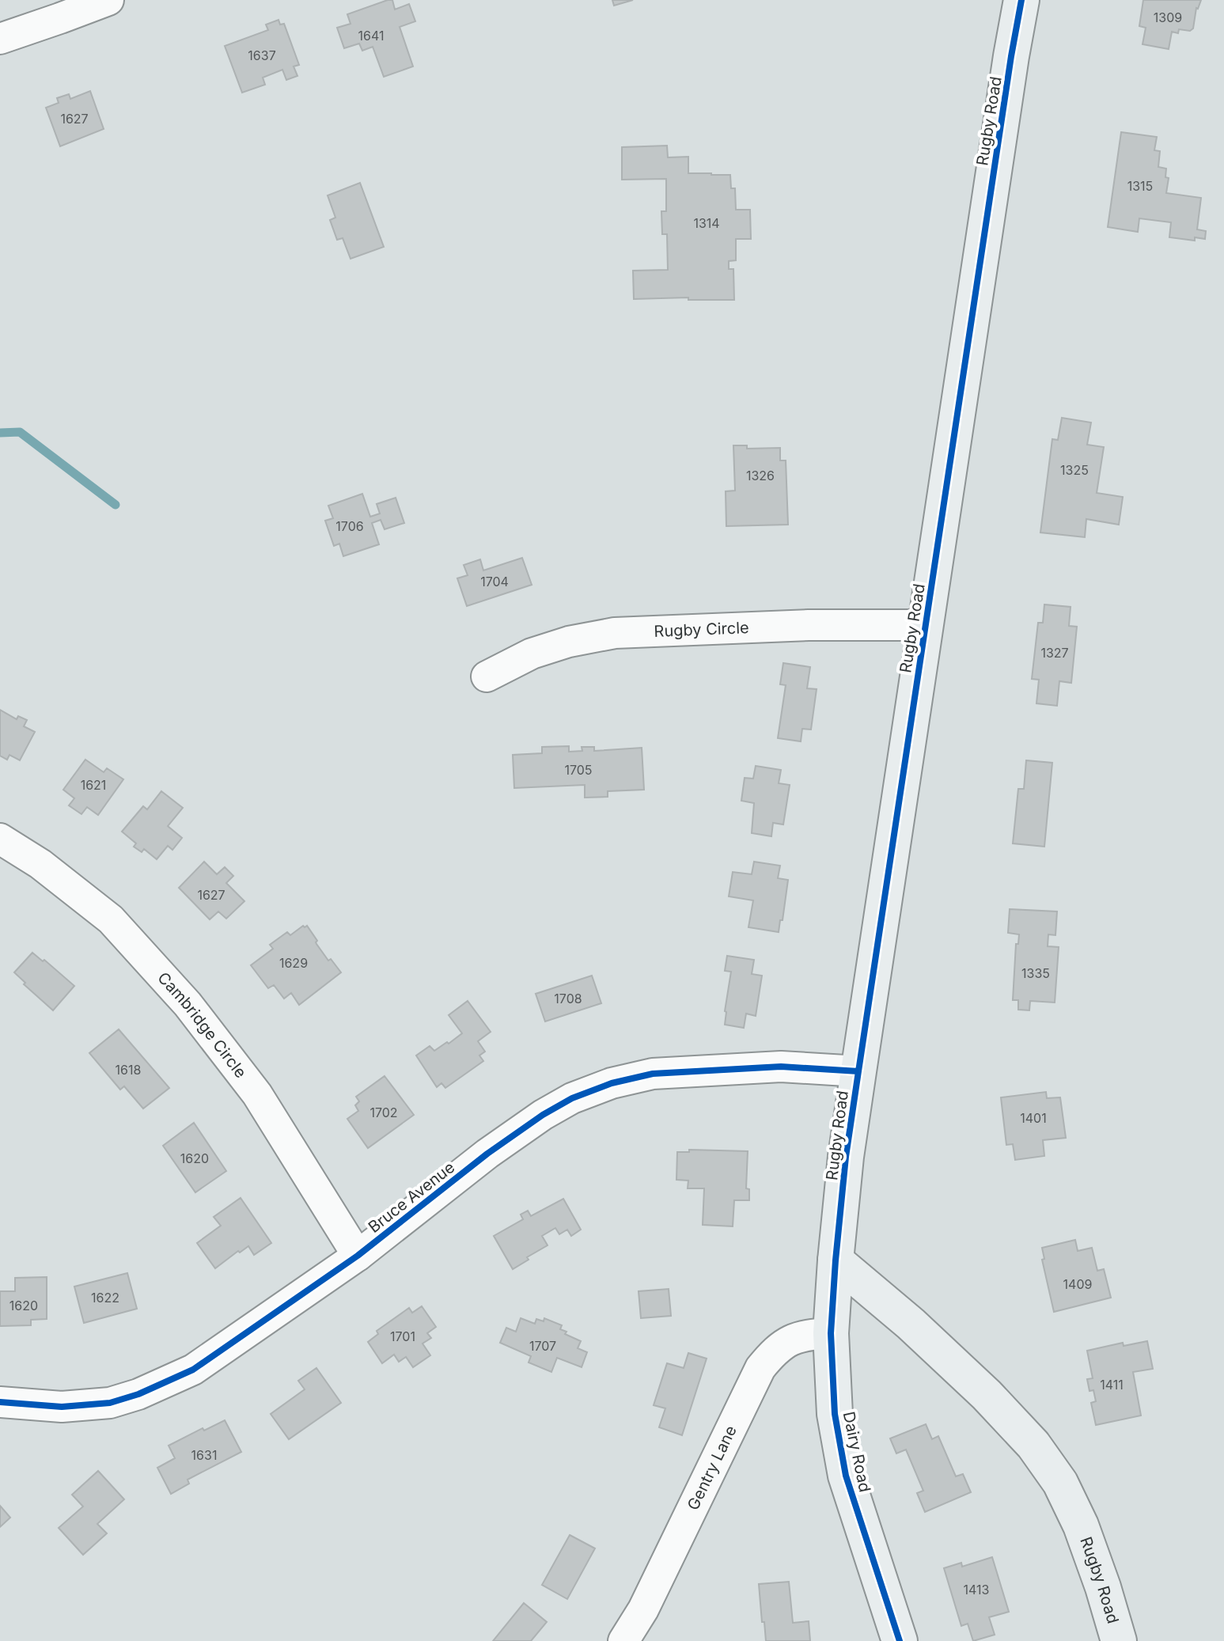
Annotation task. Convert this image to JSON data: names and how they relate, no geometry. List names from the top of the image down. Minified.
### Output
{"streets":{"street":["Rugby Road","Rugby Circle","Cambridge Circle","Bruce Avenue","Dairy Road","Gentry Lane"]},"crossings":[["Rugby Road","Rugby Circle"],["Rugby Road","Bruce Avenue"],["Rugby Road","Dairy Road"],["Cambridge Circle","Bruce Avenue"],["Dairy Road","Gentry Lane"]],"house_numbers":["1309","1641","1637","1627","1315","1314","1325","1326","1706","1704","1327","1705","1621","1627","1629","1335","1708","1618","1702","1401","1620","1409","1622","1620","1701","1707","1411","1631","1413"]}
